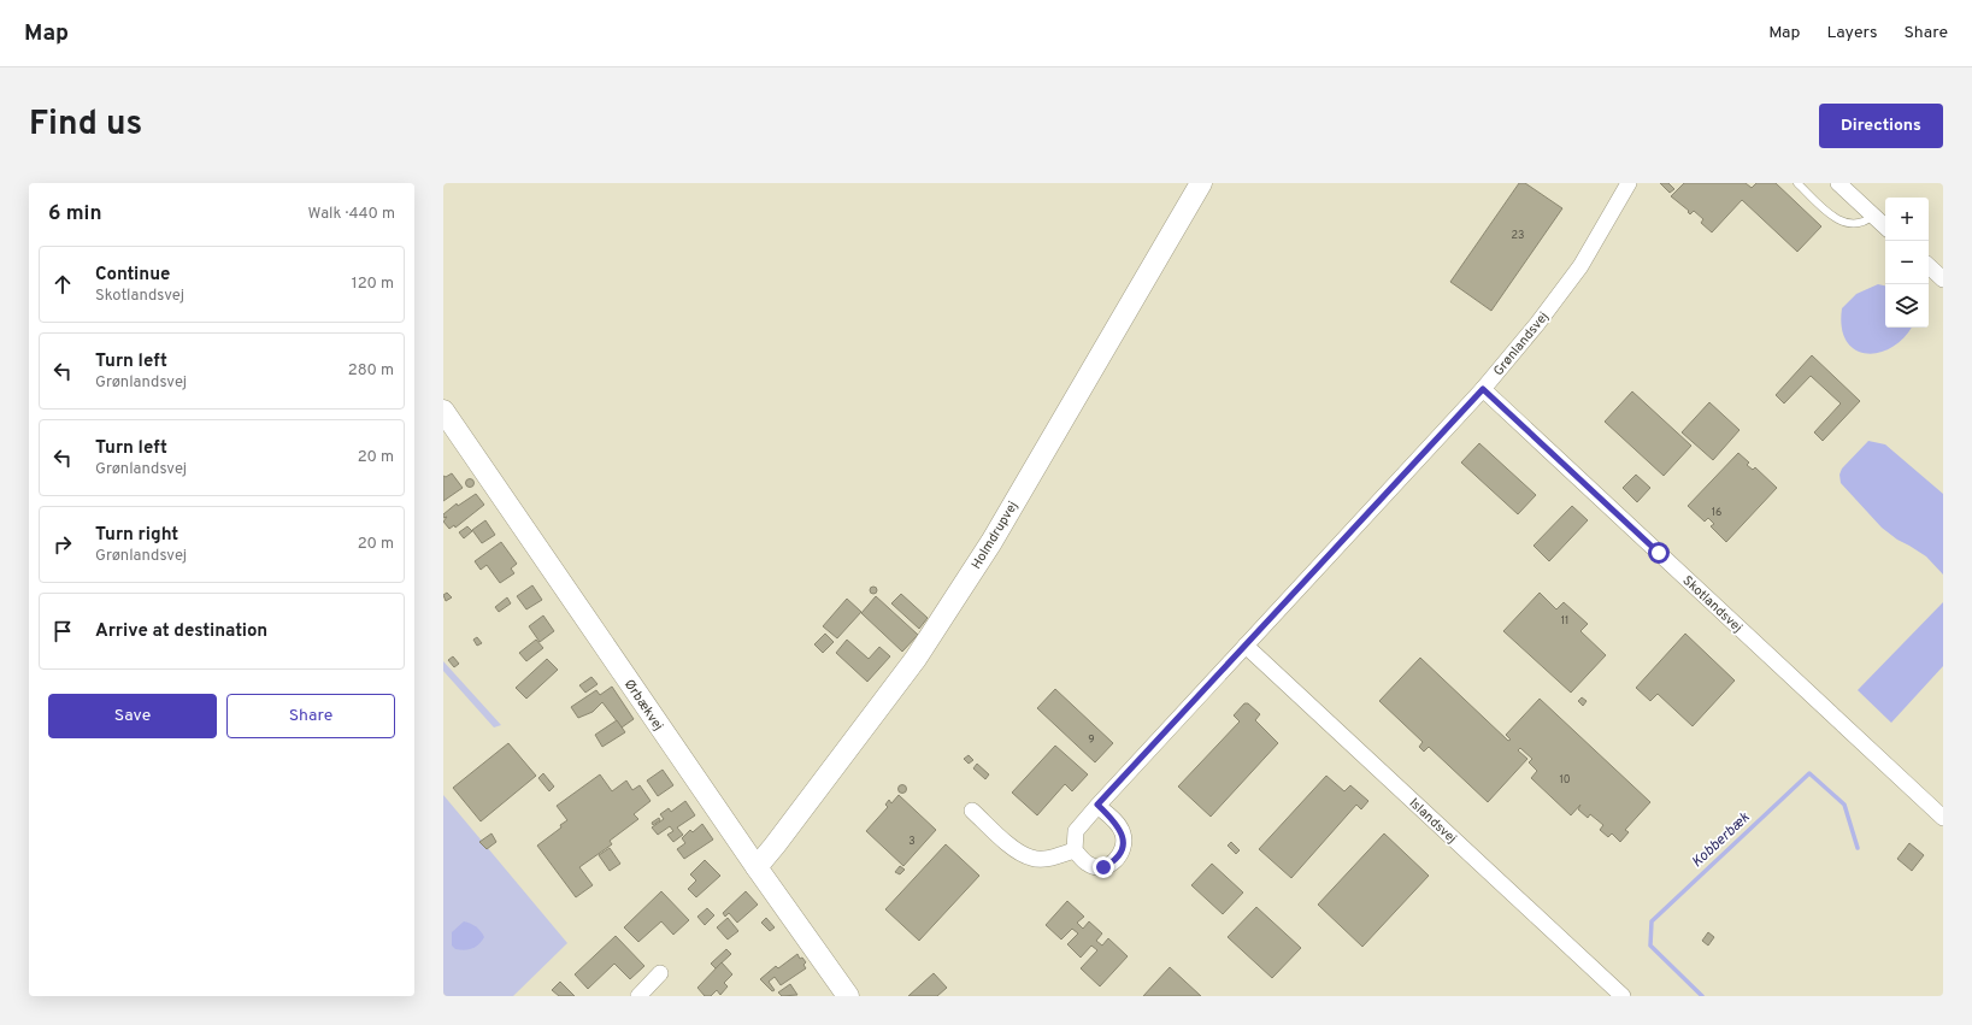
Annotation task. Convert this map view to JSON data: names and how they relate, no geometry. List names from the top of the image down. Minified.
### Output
{"streets":{"street":["Grønlandsvej","Holmdrupvej","Skotlandsvej","Ørbækvej","Islandsvej"]},"crossings":[["Grønlandsvej","Skotlandsvej"],["Grønlandsvej","Islandsvej"],["Holmdrupvej","Ørbækvej"]],"water":["Kobberbæk"],"house_numbers":["23","16","11","9","10","3"],"page":{"header":"Map","nav":["Map","Layers","Share"],"title":"Find us","buttons":["Directions",["Save","Share"]],"heading":["6 min","Walk · 440 m"],"map_buttons":["+","−"],"list":[["Continue","Skotlandsvej","120 m"],["Turn left","Grønlandsvej","280 m"],["Turn left","Grønlandsvej","20 m"],["Turn right","Grønlandsvej","20 m"],"Arrive at destination"]}}
